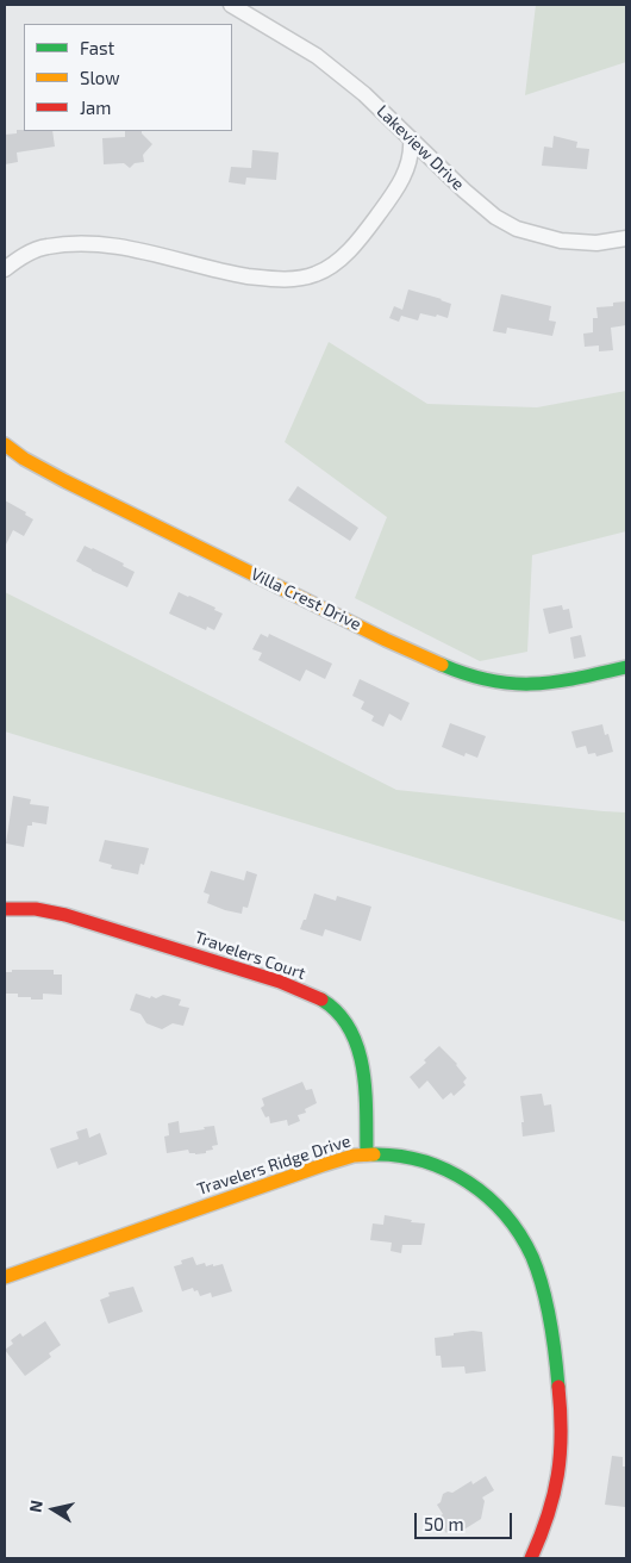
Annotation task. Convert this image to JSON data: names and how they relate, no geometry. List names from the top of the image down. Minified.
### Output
{"streets":{"street":["Lakeview Drive","Villa Crest Drive","Travelers Court","Travelers Ridge Drive"]},"crossings":[["Travelers Court","Travelers Ridge Drive"]],"legend":["Fast","Slow","Jam"],"scale_bar":"50 m","north":"left"}
